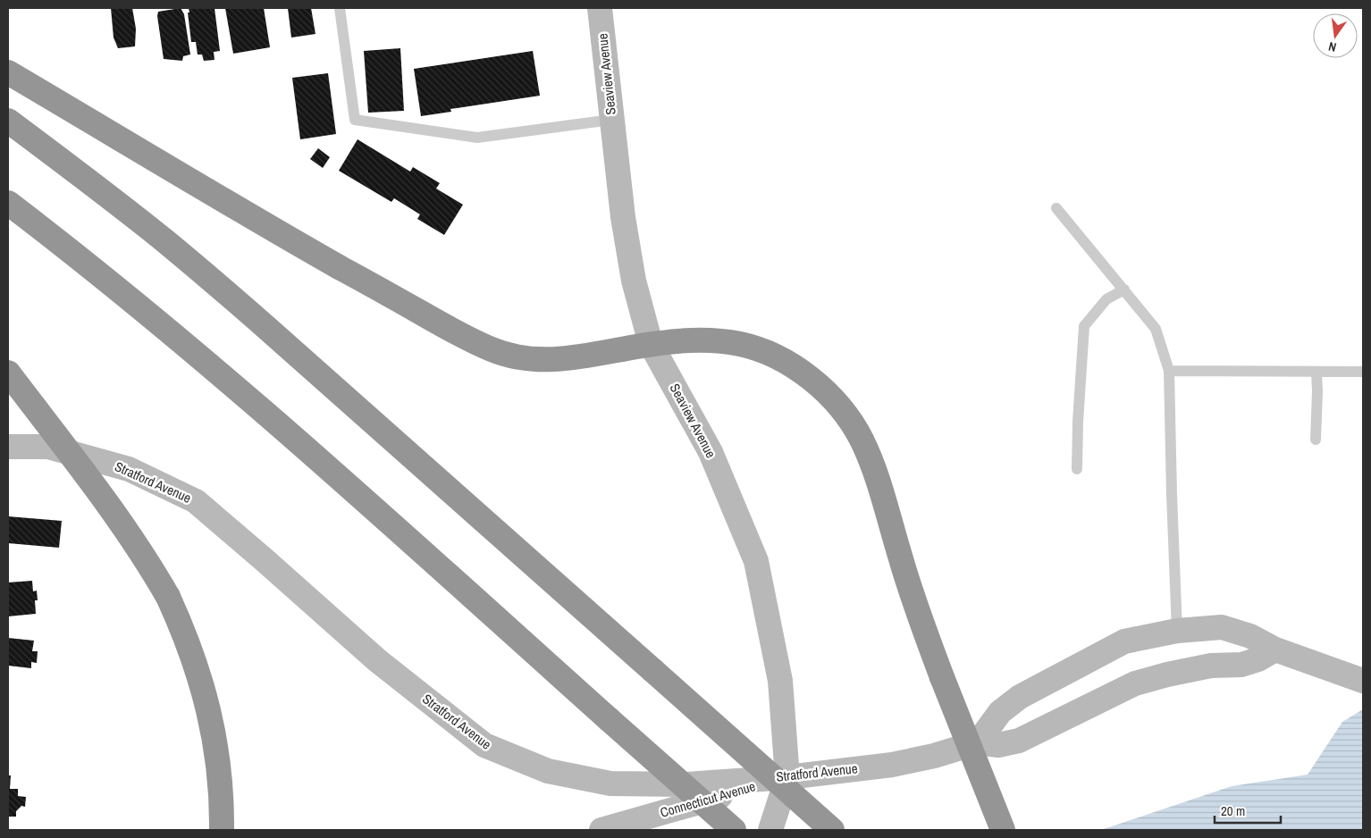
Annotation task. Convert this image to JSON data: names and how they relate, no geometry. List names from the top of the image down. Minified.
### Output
{"streets":{"main road":["Seaview Avenue","Stratford Avenue","Connecticut Avenue"]},"crossings":[["Seaview Avenue","Stratford Avenue"],["Seaview Avenue","Connecticut Avenue"],["Stratford Avenue","Connecticut Avenue"]],"scale_bar":"20 m","north":"bottom"}
